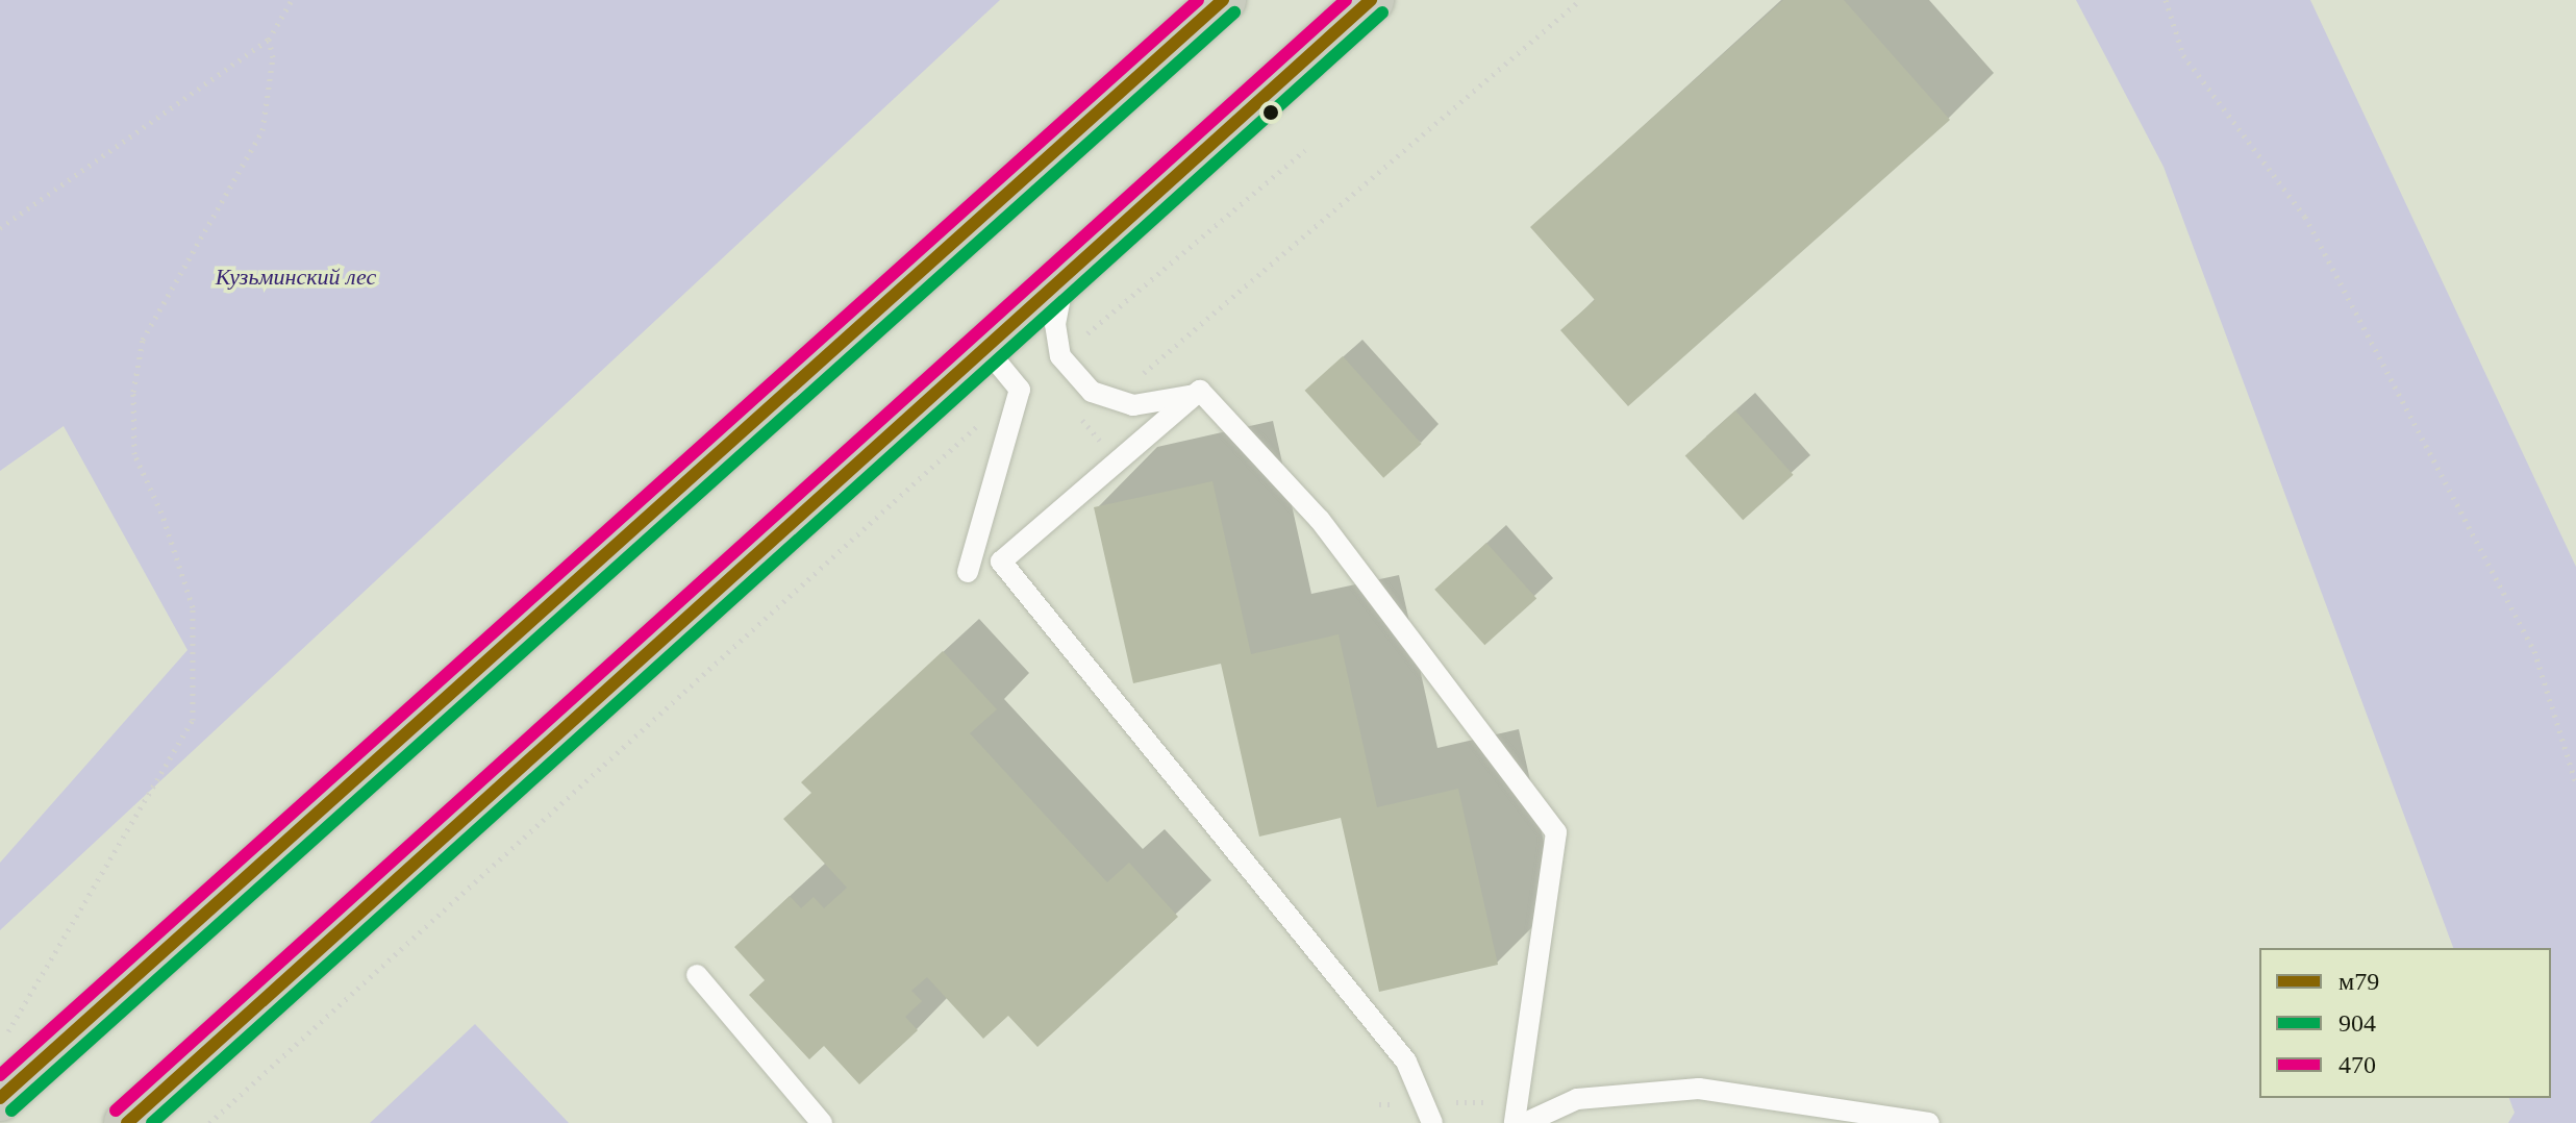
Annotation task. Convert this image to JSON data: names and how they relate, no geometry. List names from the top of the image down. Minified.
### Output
{"parks":["Кузьминский лес"],"lines":["transit line м79","transit line 470","transit line 904"],"legend":["м79","904","470"]}
